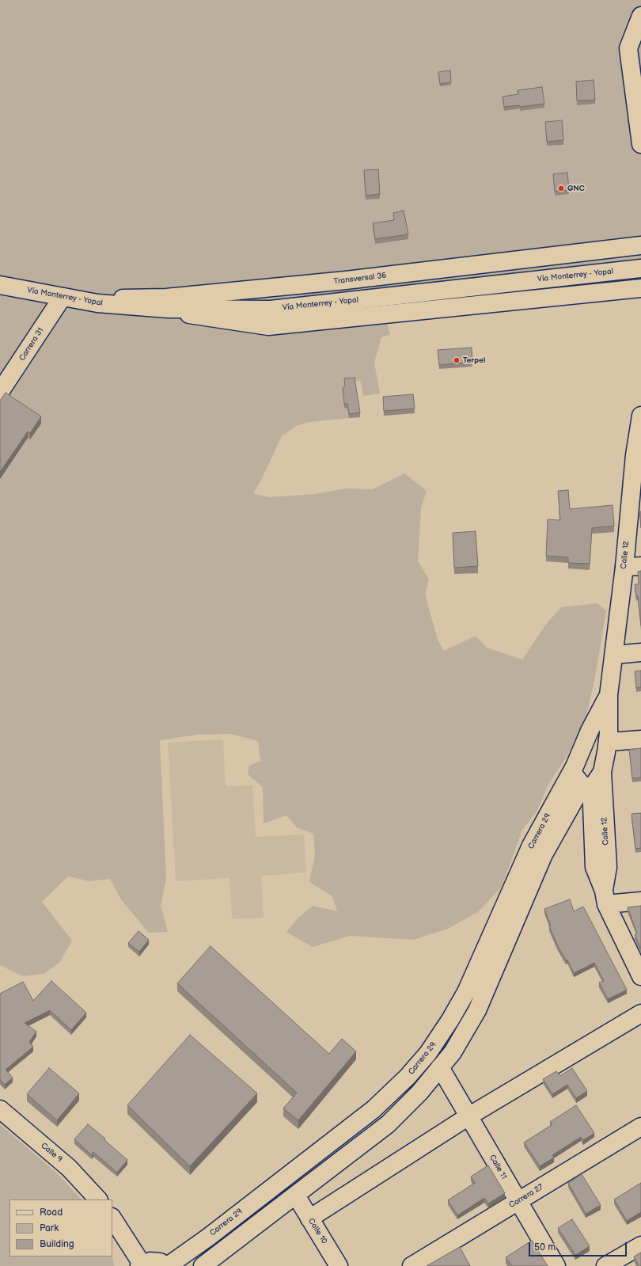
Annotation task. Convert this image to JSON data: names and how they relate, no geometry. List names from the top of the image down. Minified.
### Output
{"streets":{"main road":["Vía Monterrey - Yopal","Transversal 36","Carrera 31","Calle 12","Carrera 29","Calle 9","Calle 11","Carrera 27","Calle 10"]},"crossings":[["Vía Monterrey - Yopal","Transversal 36"],["Vía Monterrey - Yopal","Carrera 31"],["Transversal 36","Carrera 31"],["Calle 12","Carrera 29"],["Carrera 29","Calle 11"],["Carrera 29","Calle 10"],["Calle 11","Carrera 27"]],"places":["GNC","Terpel"],"legend":["Road","Park","Building"],"scale_bar":"50 m"}
